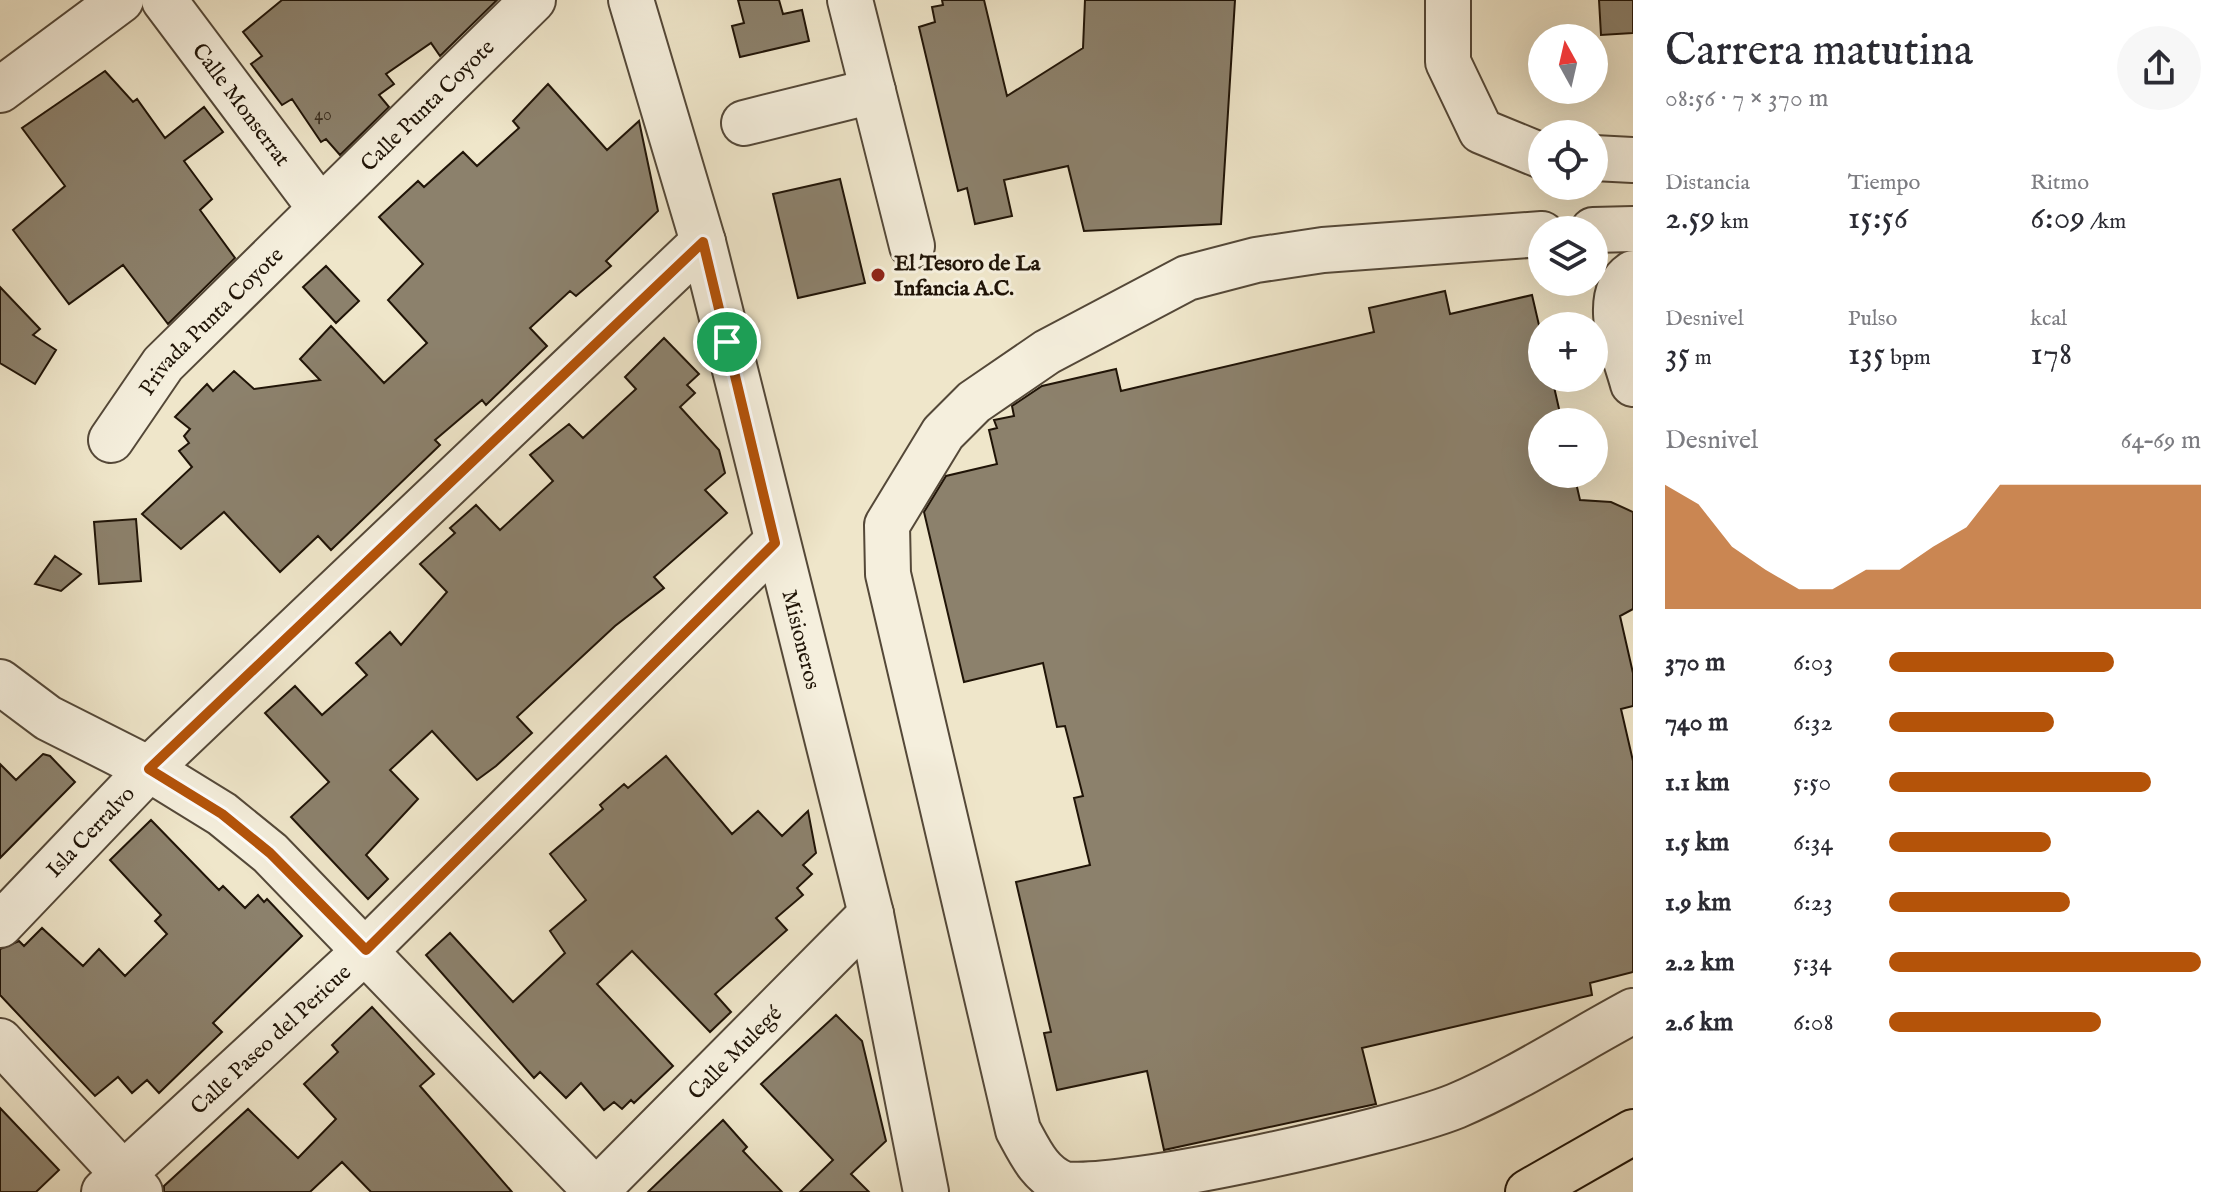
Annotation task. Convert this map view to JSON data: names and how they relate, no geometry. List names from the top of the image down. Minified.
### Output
{"streets":{"street":["Calle Monserrat","Calle Punta Coyote","Privada Punta Coyote","Misioneros","Isla Cerralvo","Calle Paseo del Pericue","Calle Mulegé"]},"crossings":[["Calle Monserrat","Calle Punta Coyote"],["Calle Monserrat","Privada Punta Coyote"],["Calle Punta Coyote","Privada Punta Coyote"],["Misioneros","Isla Cerralvo"],["Misioneros","Calle Paseo del Pericue"],["Misioneros","Calle Mulegé"]],"places":["El Tesoro de La Infancia A.C."],"house_numbers":["40"],"north":"top","page":{"heading":["Carrera matutina","08:56 · 7 × 370 m"],"map_buttons":["+","−"],"stats":[["Distancia","2.59 km"],["Tiempo","15:56"],["Ritmo","6:09 /km"],["Desnivel","35 m"],["Pulso","135 bpm"],["kcal","178"]],"chart":["Desnivel","64–69 m"],"list":[{"name":"370 m","note":"6:03"},{"name":"740 m","note":"6:32"},{"name":"1.1 km","note":"5:50"},{"name":"1.5 km","note":"6:34"},{"name":"1.9 km","note":"6:23"},{"name":"2.2 km","note":"5:34"},{"name":"2.6 km","note":"6:08"}]}}
